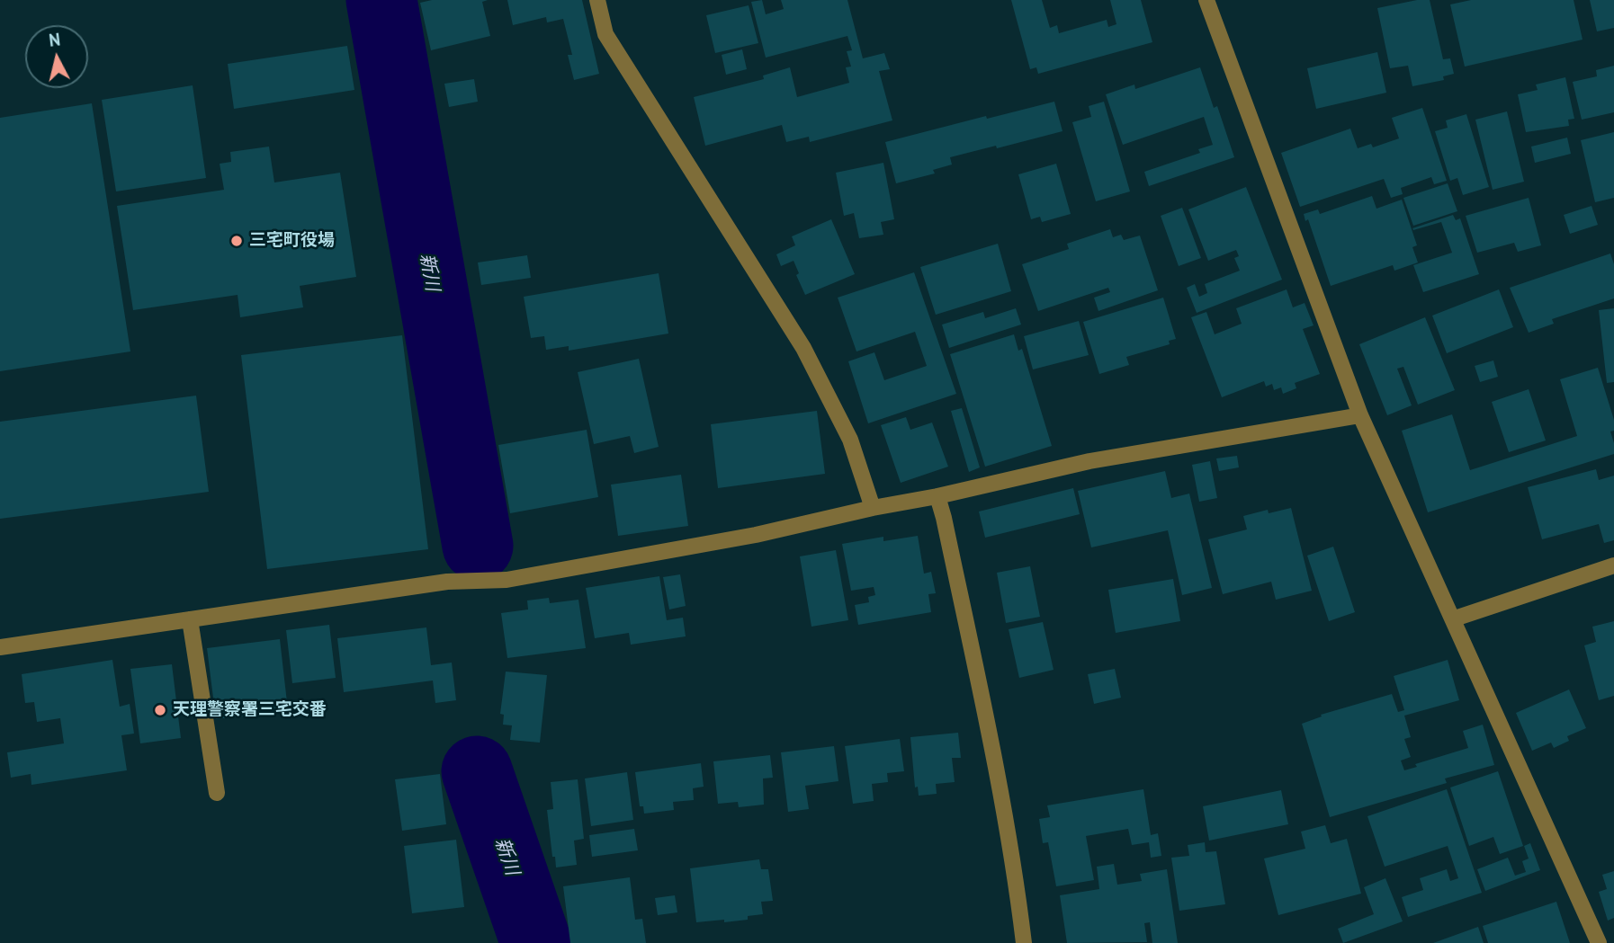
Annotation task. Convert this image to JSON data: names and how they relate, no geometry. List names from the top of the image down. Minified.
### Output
{"water":["新川"],"places":["三宅町役場","天理警察署三宅交番"],"north":"top"}
